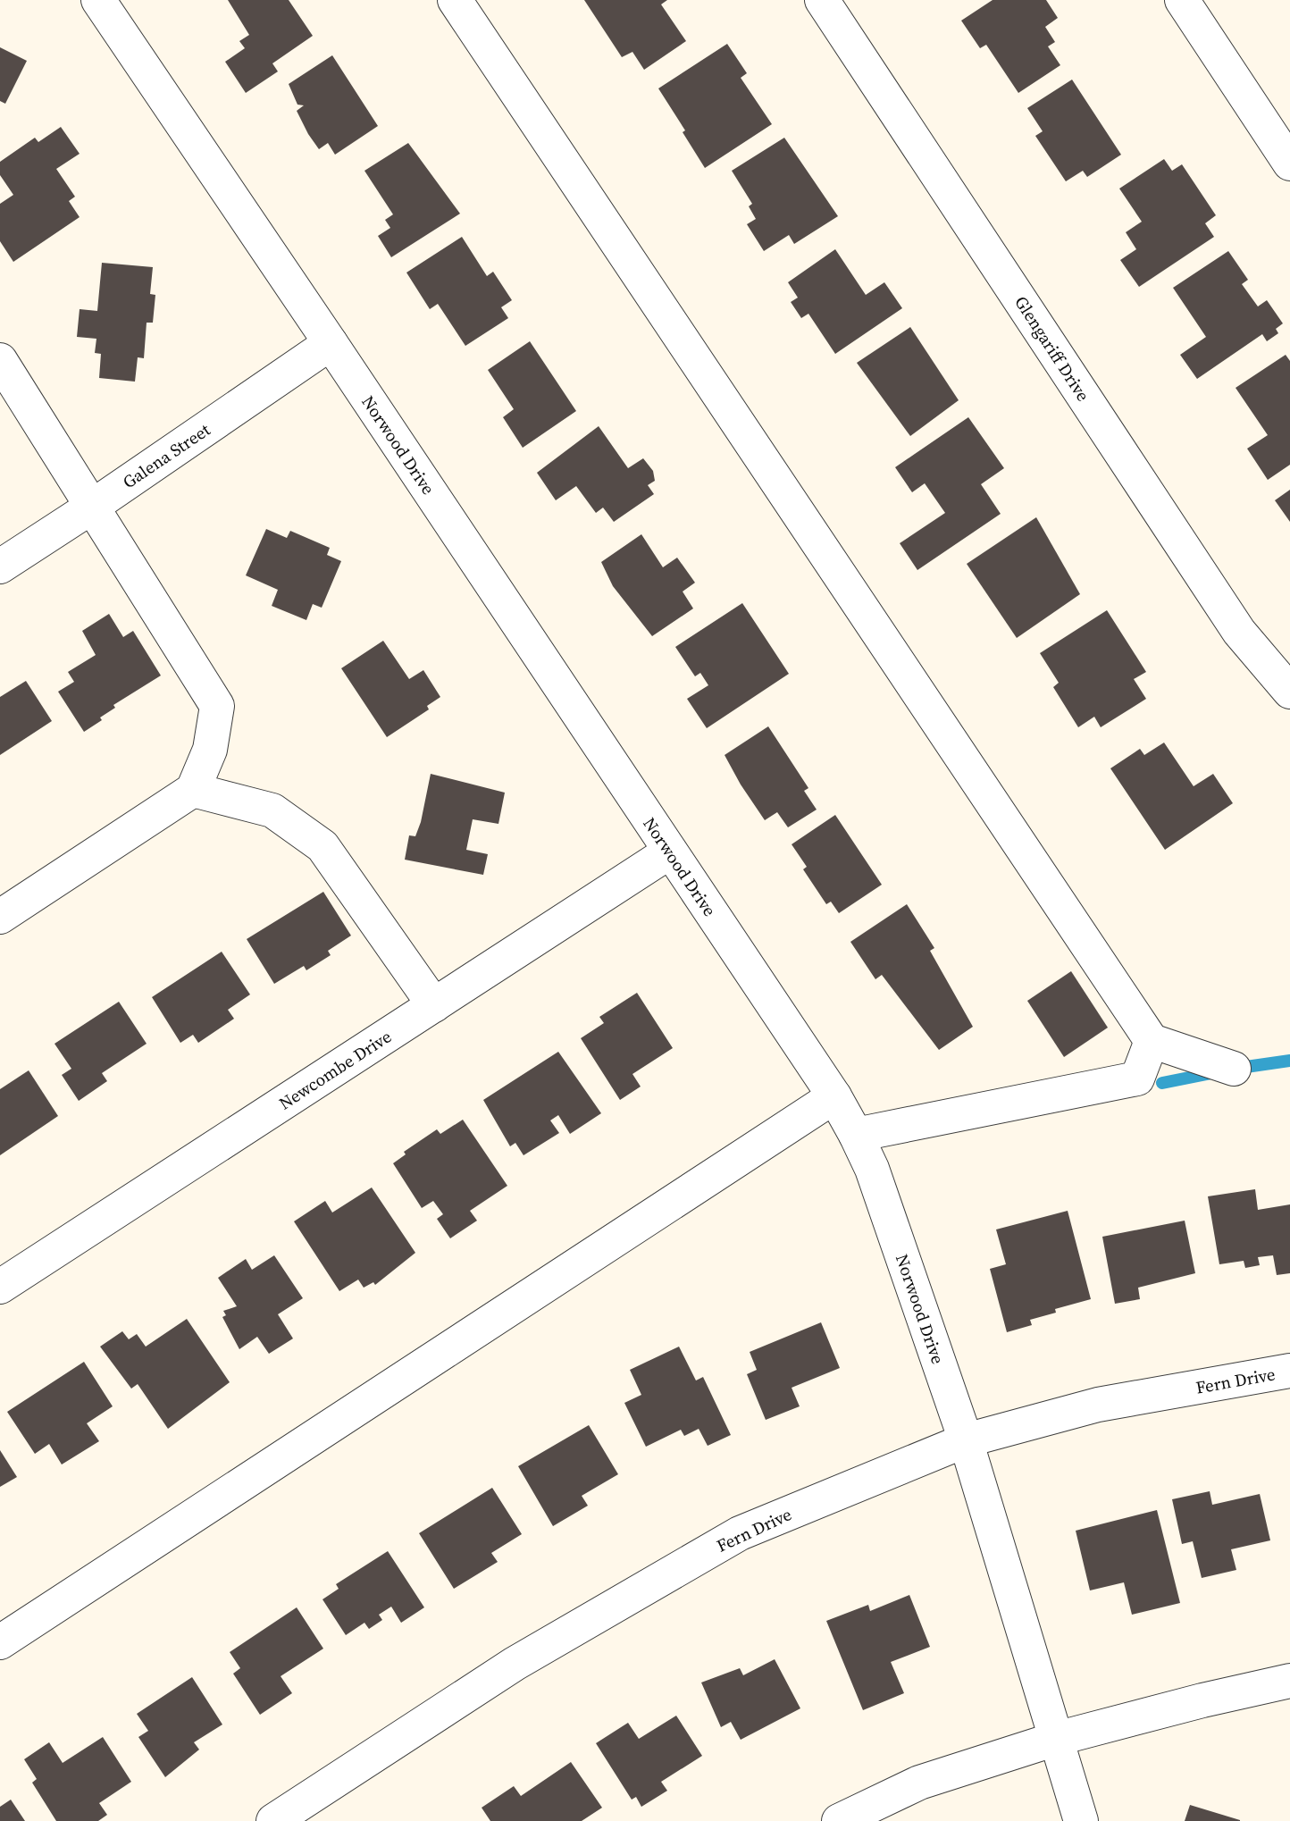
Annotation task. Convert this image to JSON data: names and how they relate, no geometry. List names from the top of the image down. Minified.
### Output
{"streets":{"street":["Glengariff Drive","Norwood Drive","Galena Street","Newcombe Drive","Fern Drive"]},"crossings":[["Norwood Drive","Galena Street"],["Norwood Drive","Newcombe Drive"],["Norwood Drive","Fern Drive"]]}
